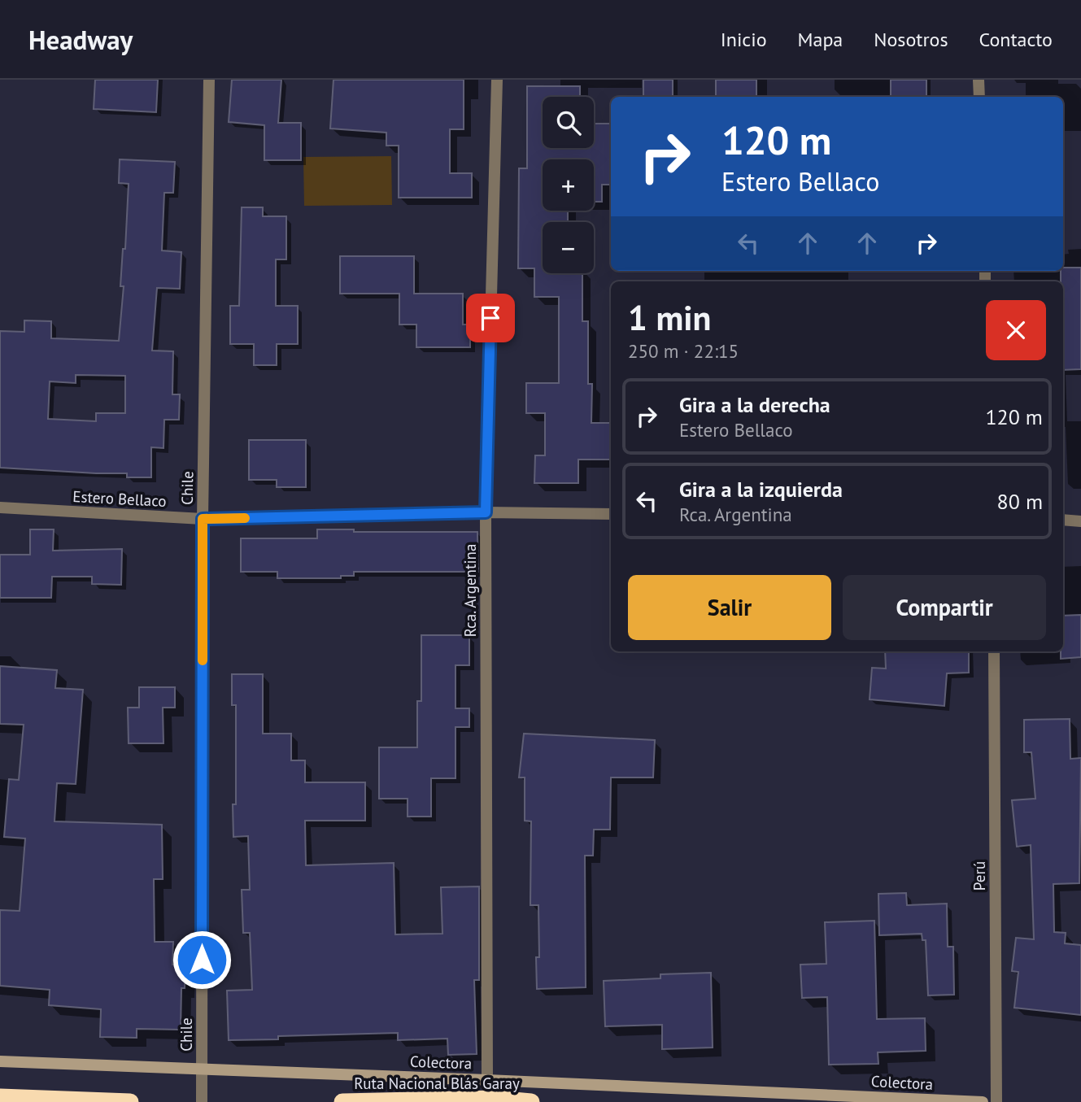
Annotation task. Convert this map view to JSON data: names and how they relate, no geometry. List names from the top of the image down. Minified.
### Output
{"streets":{"highway":["Ruta Nacional Blás Garay"],"main road":["Colectora"],"street":["Chile","Estero Bellaco","Rca. Argentina","Perú"]},"crossings":[["Chile","Estero Bellaco"],["Chile","Colectora"],["Estero Bellaco","Rca. Argentina"],["Rca. Argentina","Colectora"],["Rca. Argentina","Ruta Nacional Blás Garay"]],"page":{"header":"Headway","nav":["Inicio","Mapa","Nosotros","Contacto"],"map_buttons":["+","−"],"turn":["120 m","Estero Bellaco"],"heading":["1 min","250 m · 22:15"],"list":[{"name":"Gira a la derecha","note":"Estero Bellaco","value":"120 m"},{"name":"Gira a la izquierda","note":"Rca. Argentina","value":"80 m"}],"buttons":["Salir","Compartir"]}}
